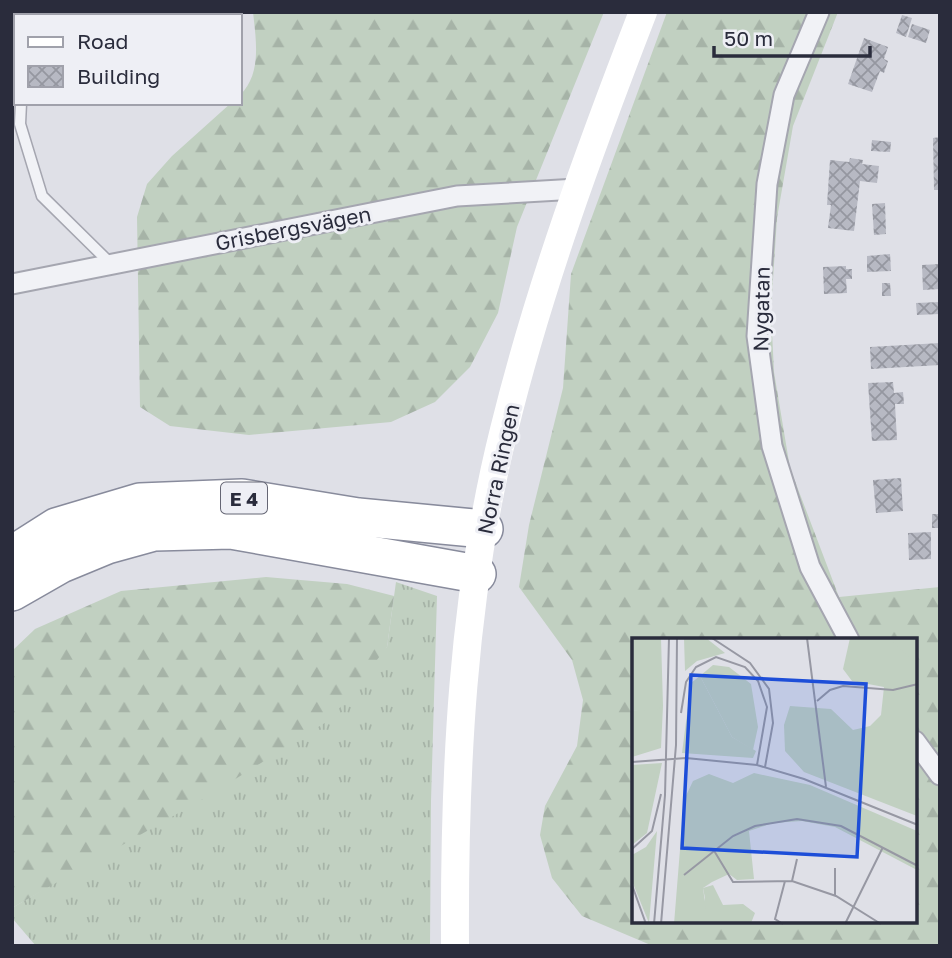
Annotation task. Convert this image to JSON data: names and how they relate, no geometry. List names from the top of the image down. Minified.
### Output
{"streets":{"highway":["E 4"],"main road":["Norra Ringen"],"street":["Grisbergsvägen","Nygatan"]},"crossings":[["Grisbergsvägen","Norra Ringen"],["Norra Ringen","E 4"]],"legend":["Road","Building"],"scale_bar":"50 m"}
